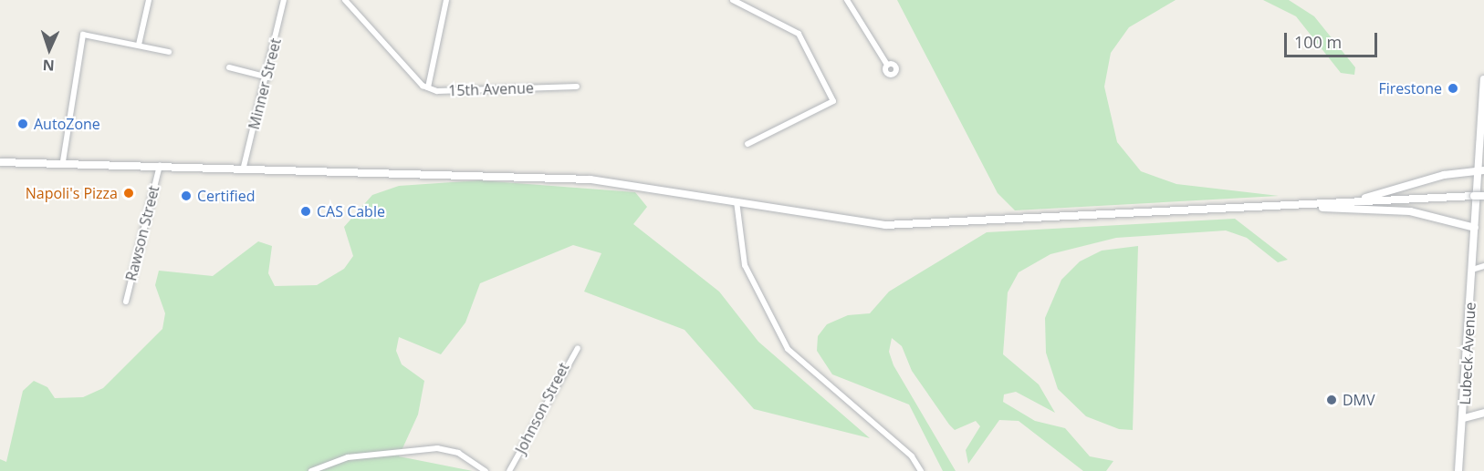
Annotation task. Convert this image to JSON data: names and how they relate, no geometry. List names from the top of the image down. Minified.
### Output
{"streets":{"main road":["Lubeck Avenue"],"street":["Minner Street","15th Avenue","Rawson Street","Johnson Street"]},"places":["Firestone","AutoZone","Napoli's Pizza","Certified","CAS Cable","DMV"],"scale_bar":"100 m","north":"bottom"}
